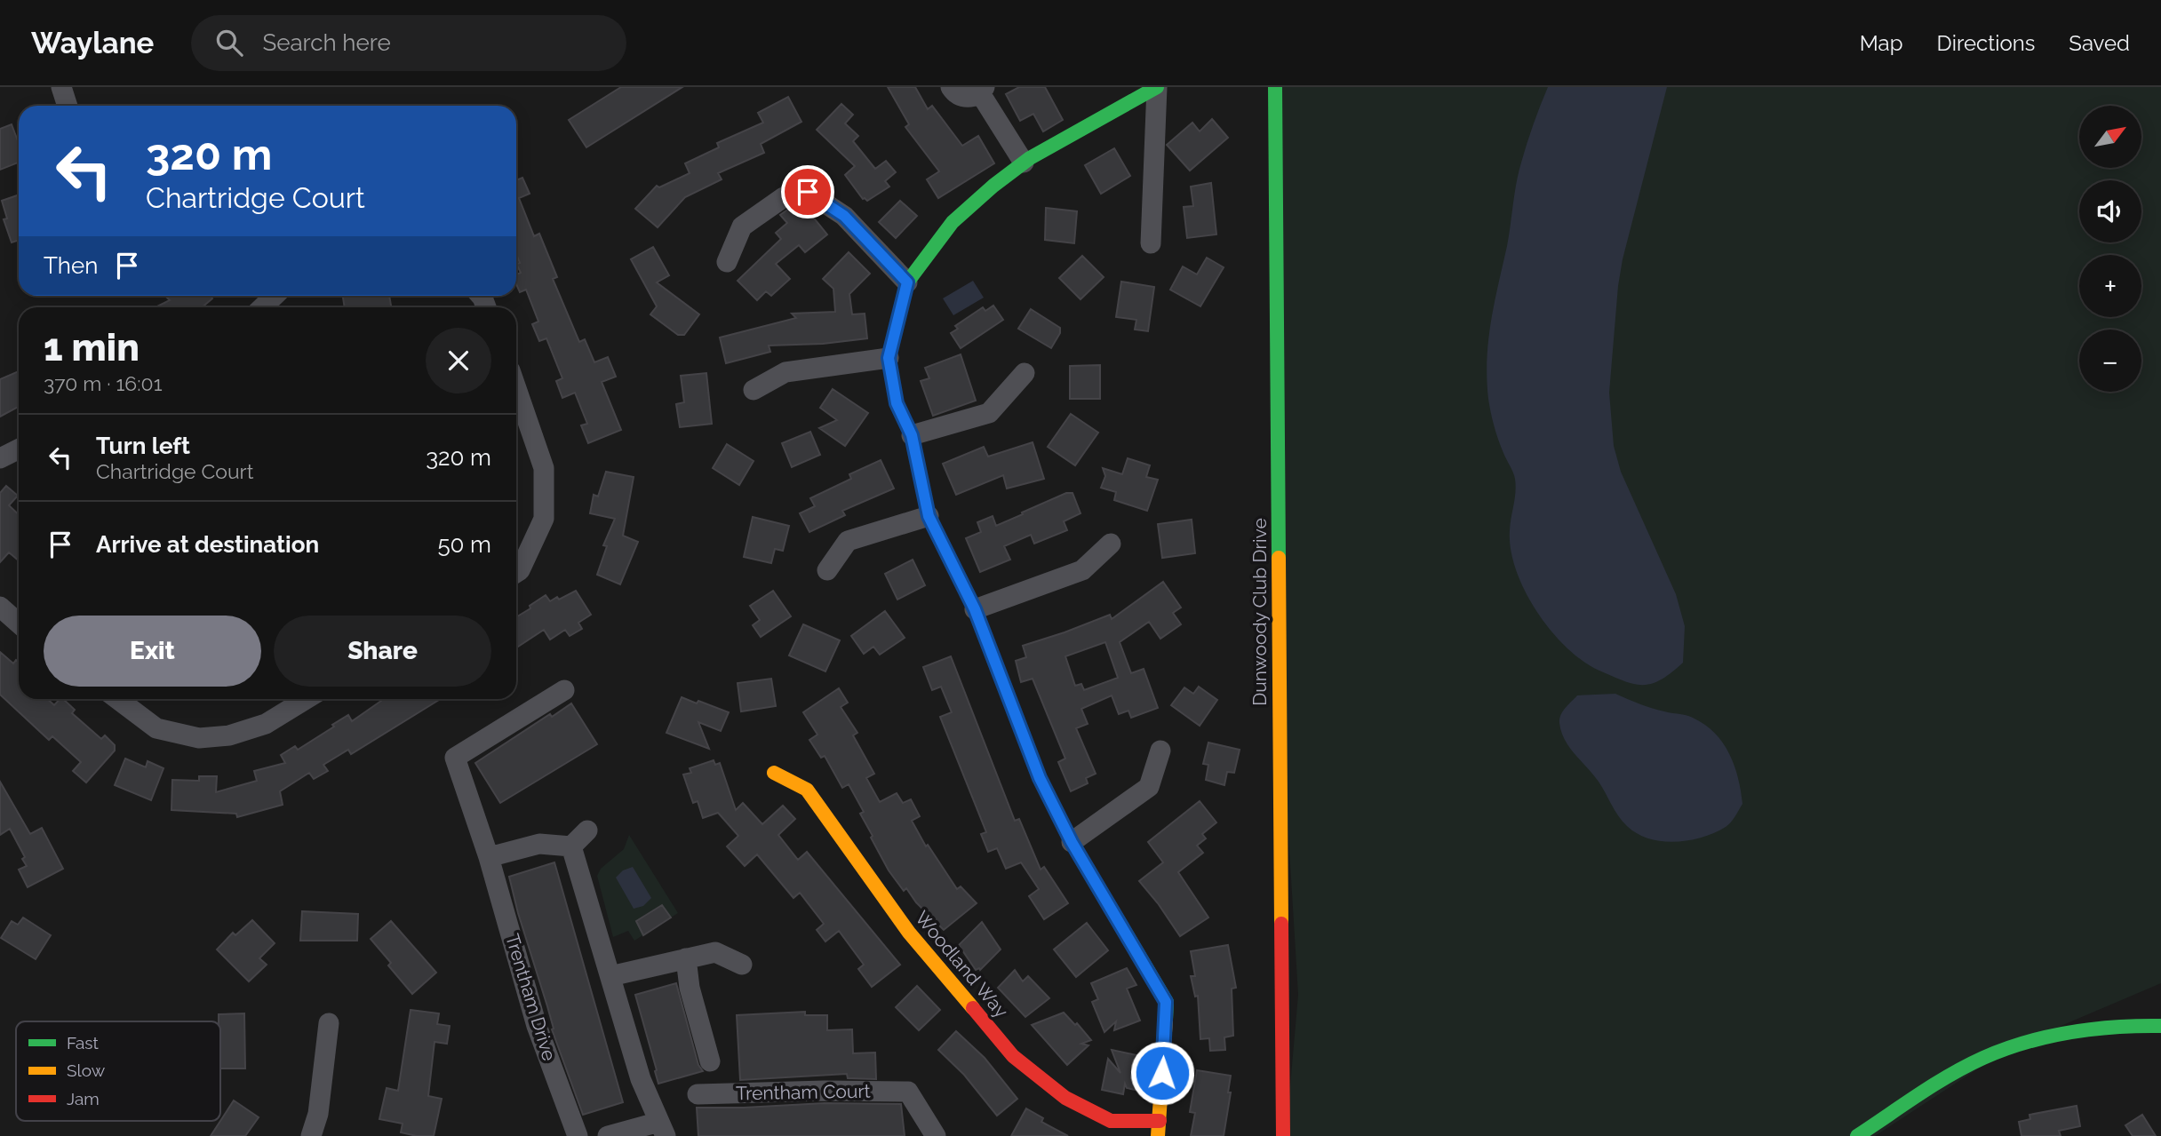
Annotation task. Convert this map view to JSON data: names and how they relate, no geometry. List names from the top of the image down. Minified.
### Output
{"streets":{"street":["Dunwoody Club Drive","Woodland Way","Trentham Drive","Trentham Court"]},"legend":["Fast","Slow","Jam"],"north":"top right","page":{"header":"Waylane","search":"Search here","nav":["Map","Directions","Saved"],"map_buttons":["+","−"],"turn":["320 m","Chartridge Court"],"then":"Then","heading":["1 min","370 m · 16:01"],"list":[{"name":"Turn left","note":"Chartridge Court","value":"320 m"},{"name":"Arrive at destination","value":"50 m"}],"buttons":["Exit","Share"]}}
